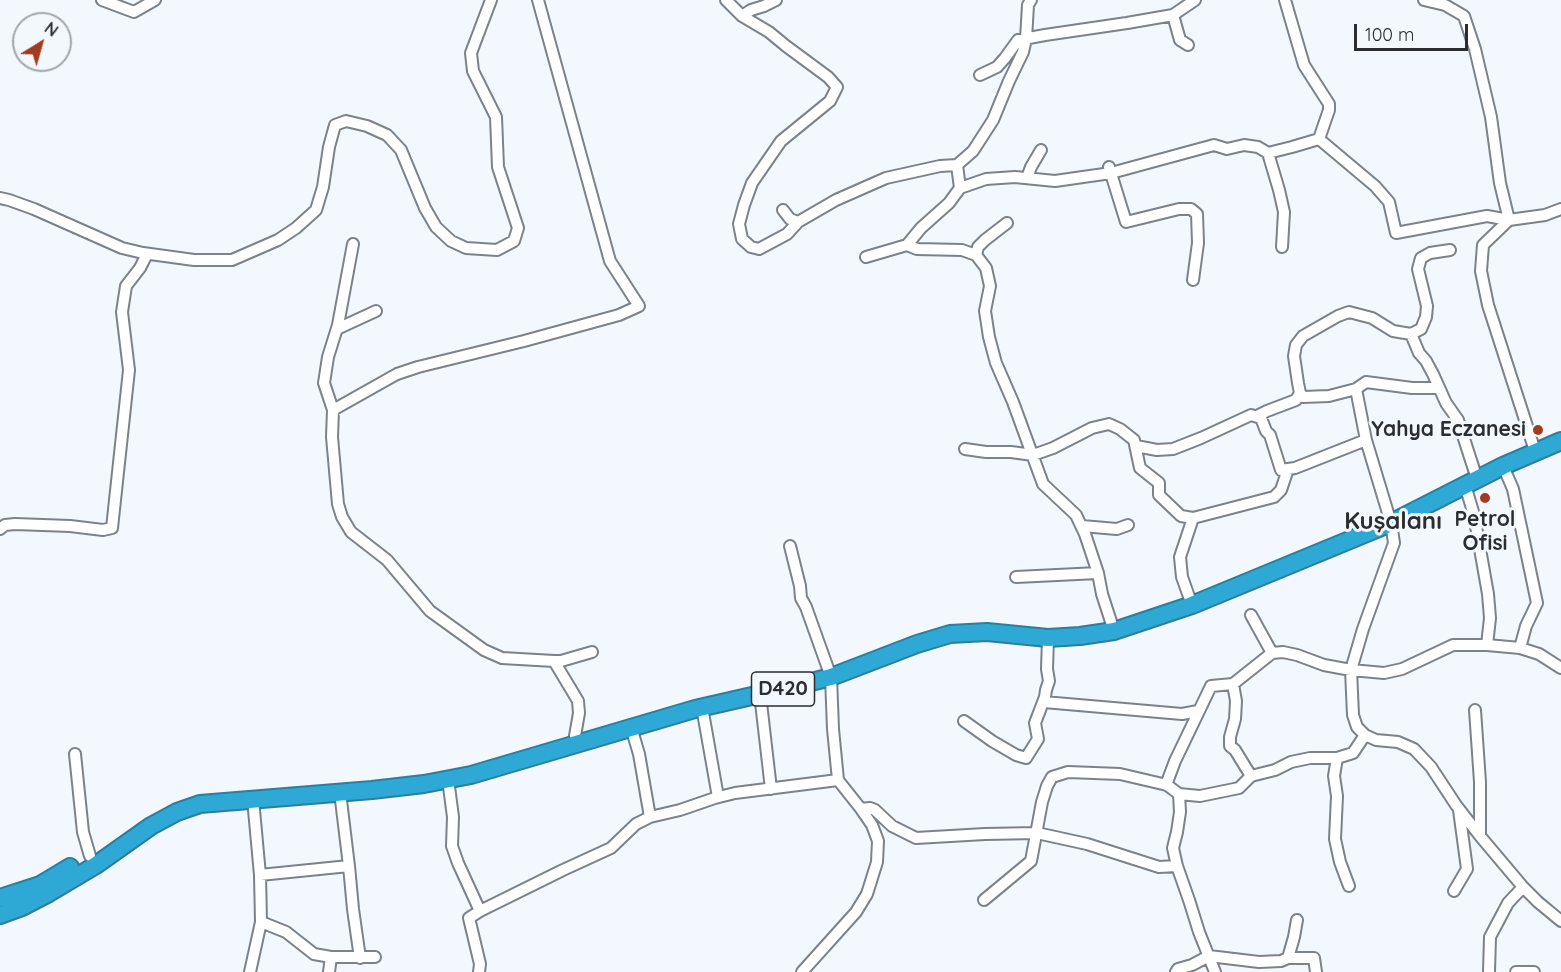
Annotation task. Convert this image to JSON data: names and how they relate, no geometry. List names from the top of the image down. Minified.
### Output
{"streets":{"highway":["D420"]},"districts":["Kuşalanı"],"places":["Yahya Eczanesi","Petrol Ofisi"],"scale_bar":"100 m","north":"top right"}
